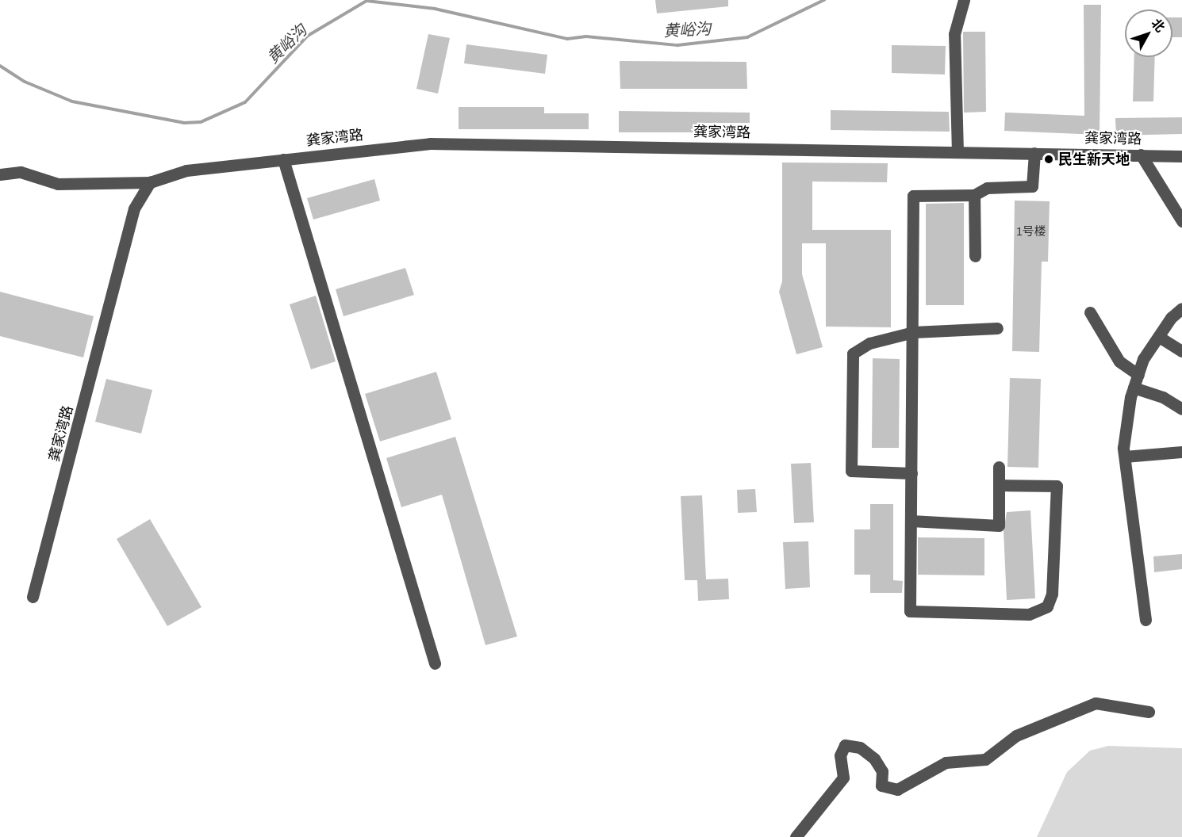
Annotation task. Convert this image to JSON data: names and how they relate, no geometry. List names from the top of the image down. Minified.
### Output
{"streets":{"street":["龚家湾路"]},"water":["黄峪沟"],"places":["民生新天地"],"house_numbers":["1号楼"],"north":"top right"}
